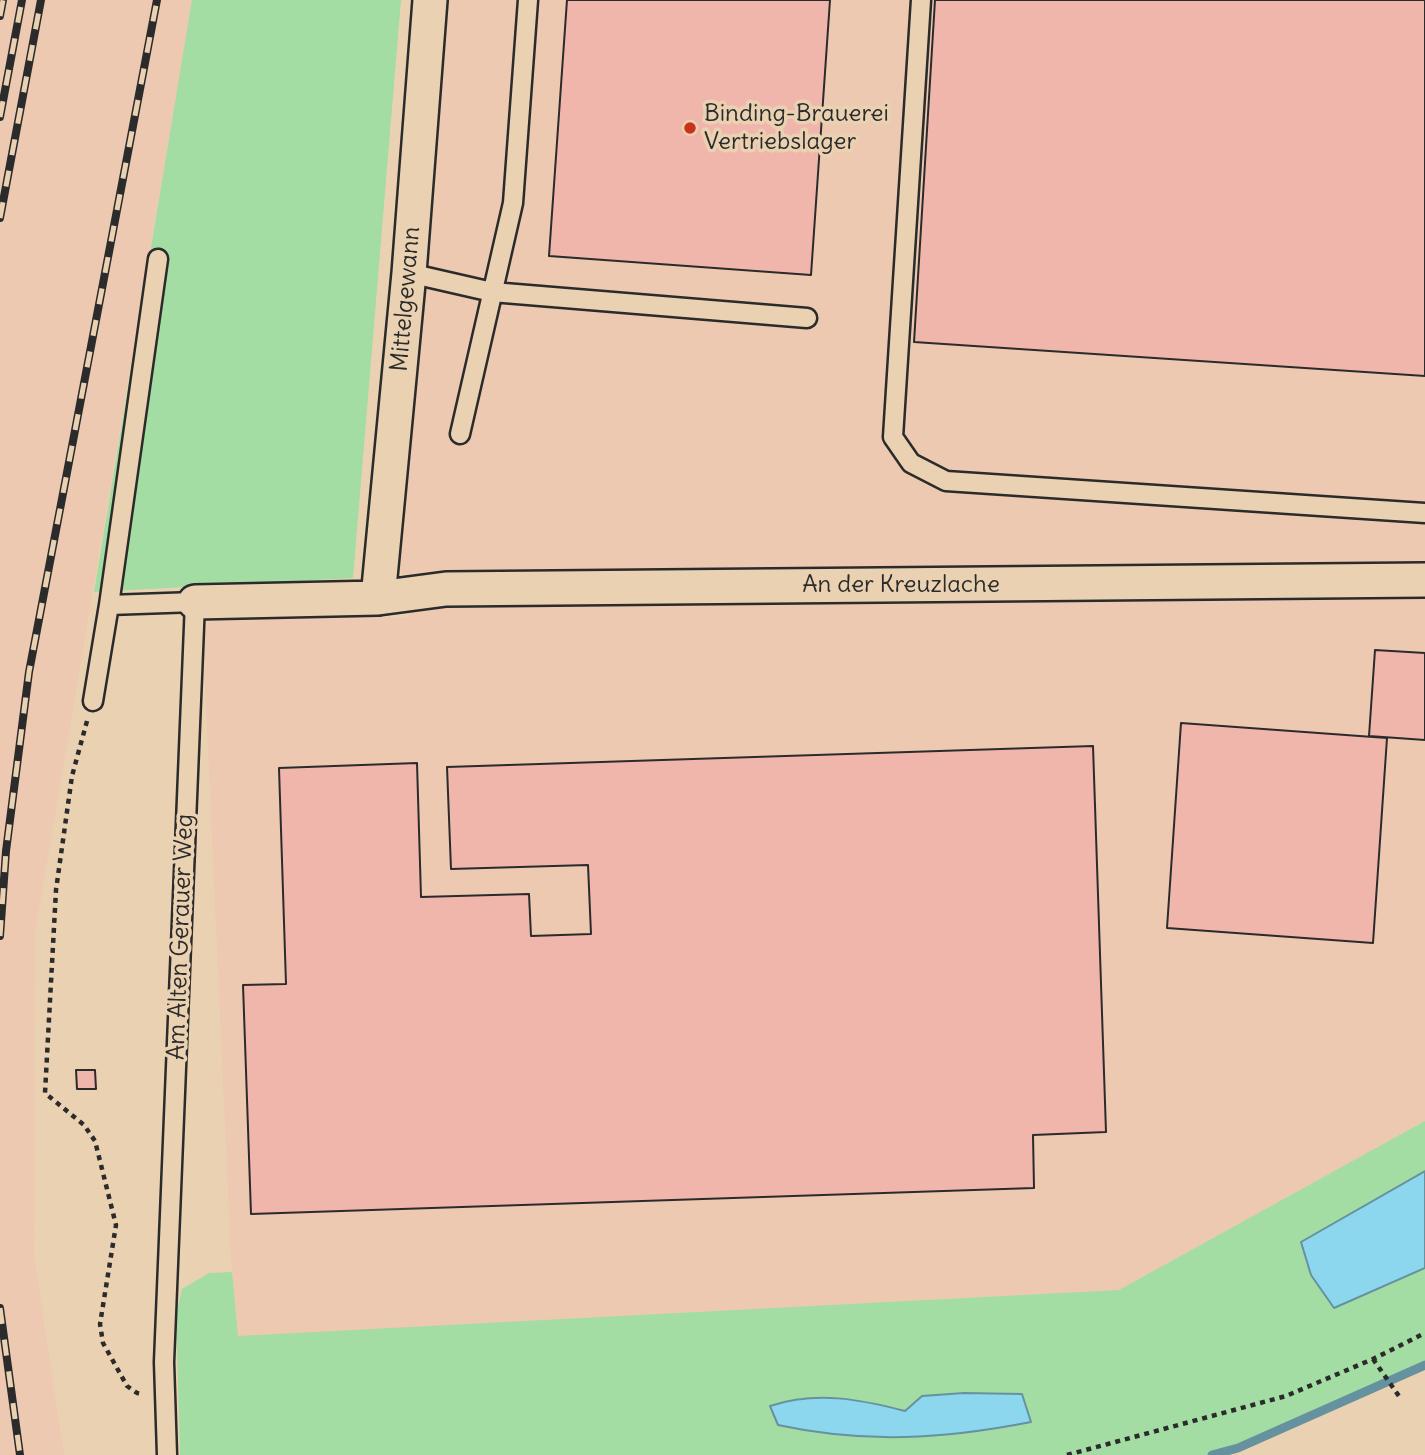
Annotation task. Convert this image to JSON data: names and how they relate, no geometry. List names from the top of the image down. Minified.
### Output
{"streets":{"street":["Mittelgewann","An der Kreuzlache"],"lane":["Am Alten Gerauer Weg"]},"crossings":[["Mittelgewann","An der Kreuzlache"]],"places":["Binding-Brauerei Vertriebslager"]}
